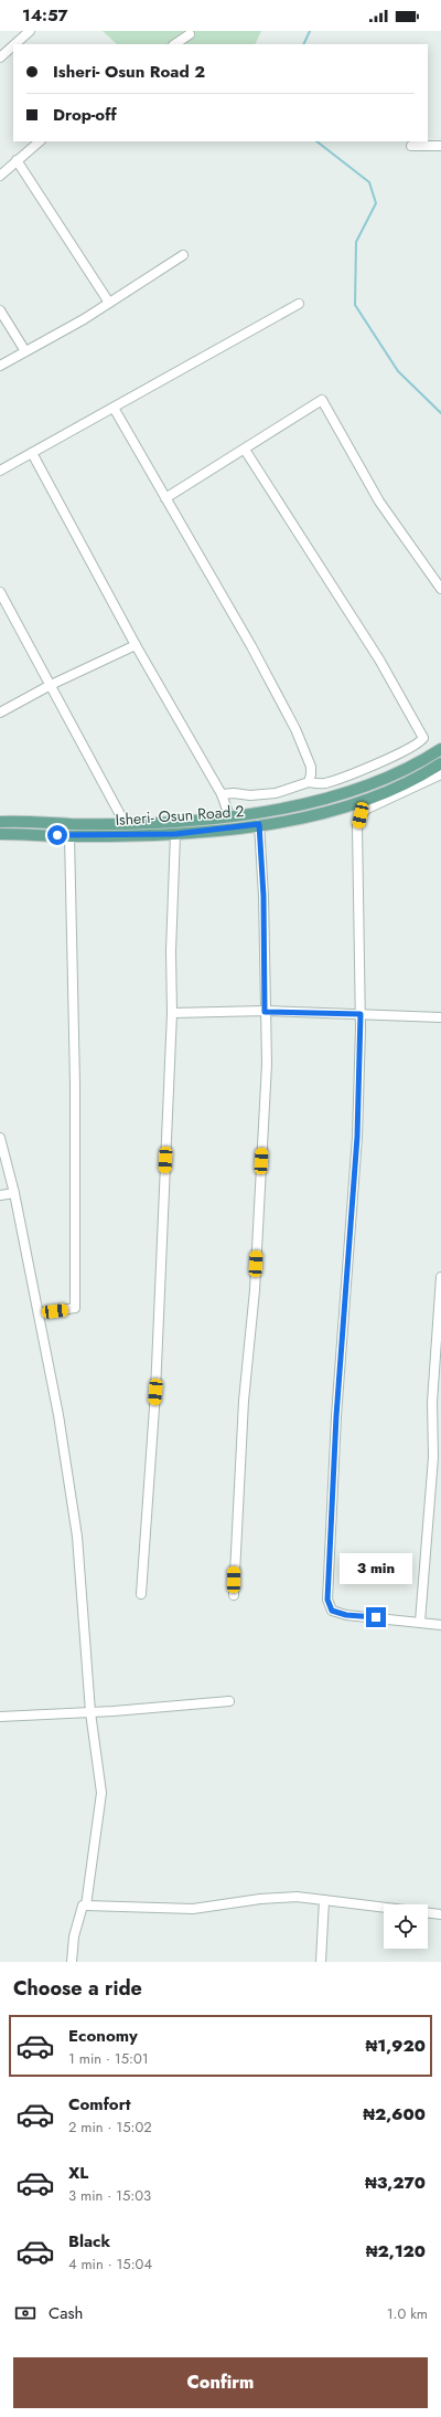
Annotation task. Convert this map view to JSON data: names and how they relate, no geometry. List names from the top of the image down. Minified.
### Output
{"streets":{"main road":["Isheri- Osun Road 2"]},"page":{"status":"14:57","banner":["Isheri- Osun Road 2","Drop-off"],"bubble":"3 min","heading":"Choose a ride","list":[{"name":"Economy","note":"1 min · 15:01","value":"₦1,920"},{"name":"Comfort","note":"2 min · 15:02","value":"₦2,600"},{"name":"XL","note":"3 min · 15:03","value":"₦3,270"},{"name":"Black","note":"4 min · 15:04","value":"₦2,120"}],"pay":["Cash","1.0 km"],"buttons":"Confirm"}}
